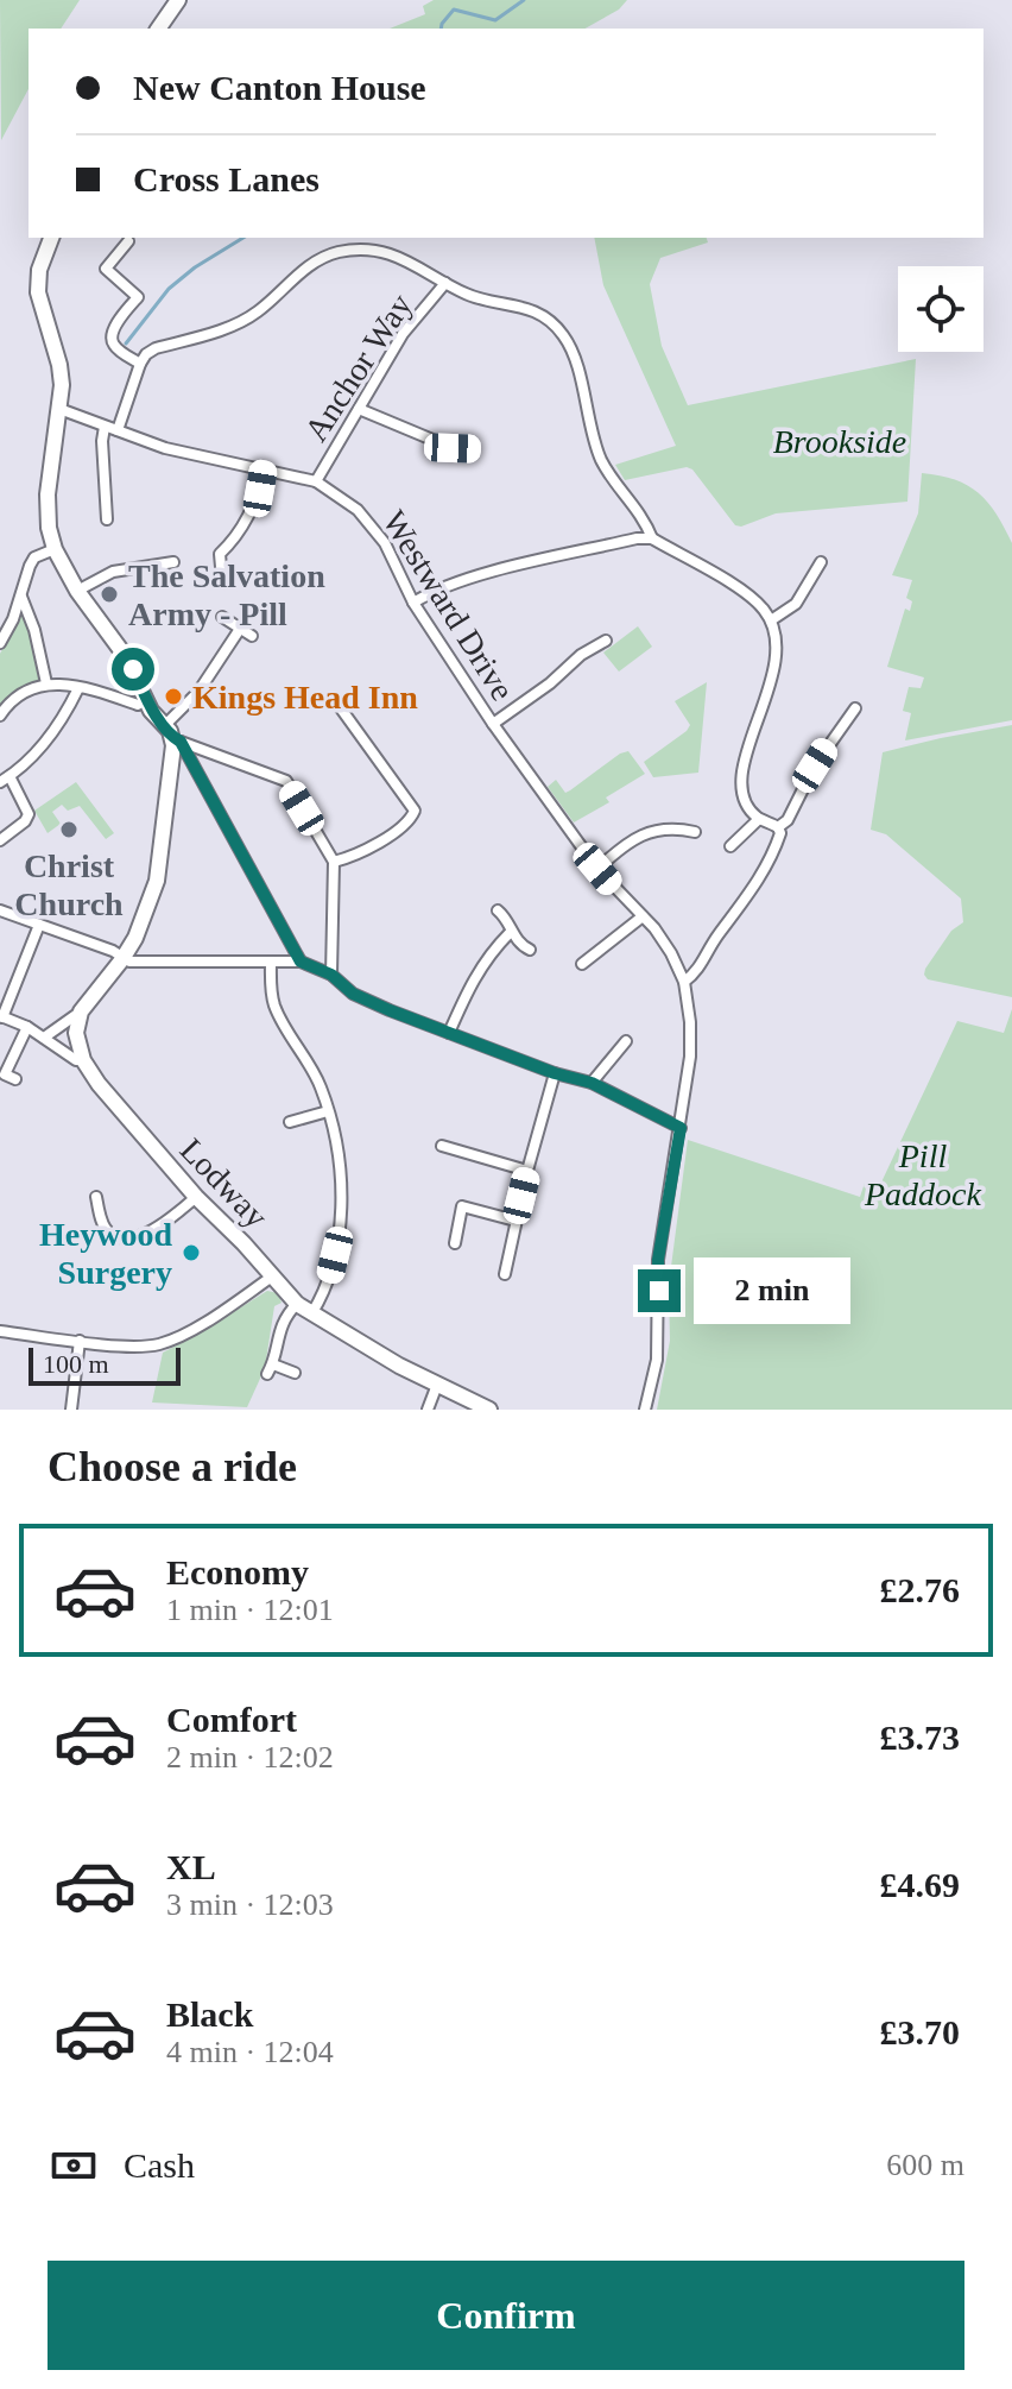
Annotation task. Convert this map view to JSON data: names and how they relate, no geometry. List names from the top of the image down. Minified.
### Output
{"streets":{"street":["Anchor Way","Westward Drive","Lodway"]},"crossings":[["Anchor Way","Westward Drive"]],"parks":["Brookside","Pill Paddock"],"places":["The Salvation Army - Pill","Kings Head Inn","Christ Church","Heywood Surgery"],"scale_bar":"100 m","page":{"banner":["New Canton House","Cross Lanes"],"bubble":"2 min","scale":"100 m","heading":"Choose a ride","list":[{"name":"Economy","note":"1 min · 12:01","value":"£2.76"},{"name":"Comfort","note":"2 min · 12:02","value":"£3.73"},{"name":"XL","note":"3 min · 12:03","value":"£4.69"},{"name":"Black","note":"4 min · 12:04","value":"£3.70"}],"pay":["Cash","600 m"],"buttons":"Confirm"}}
